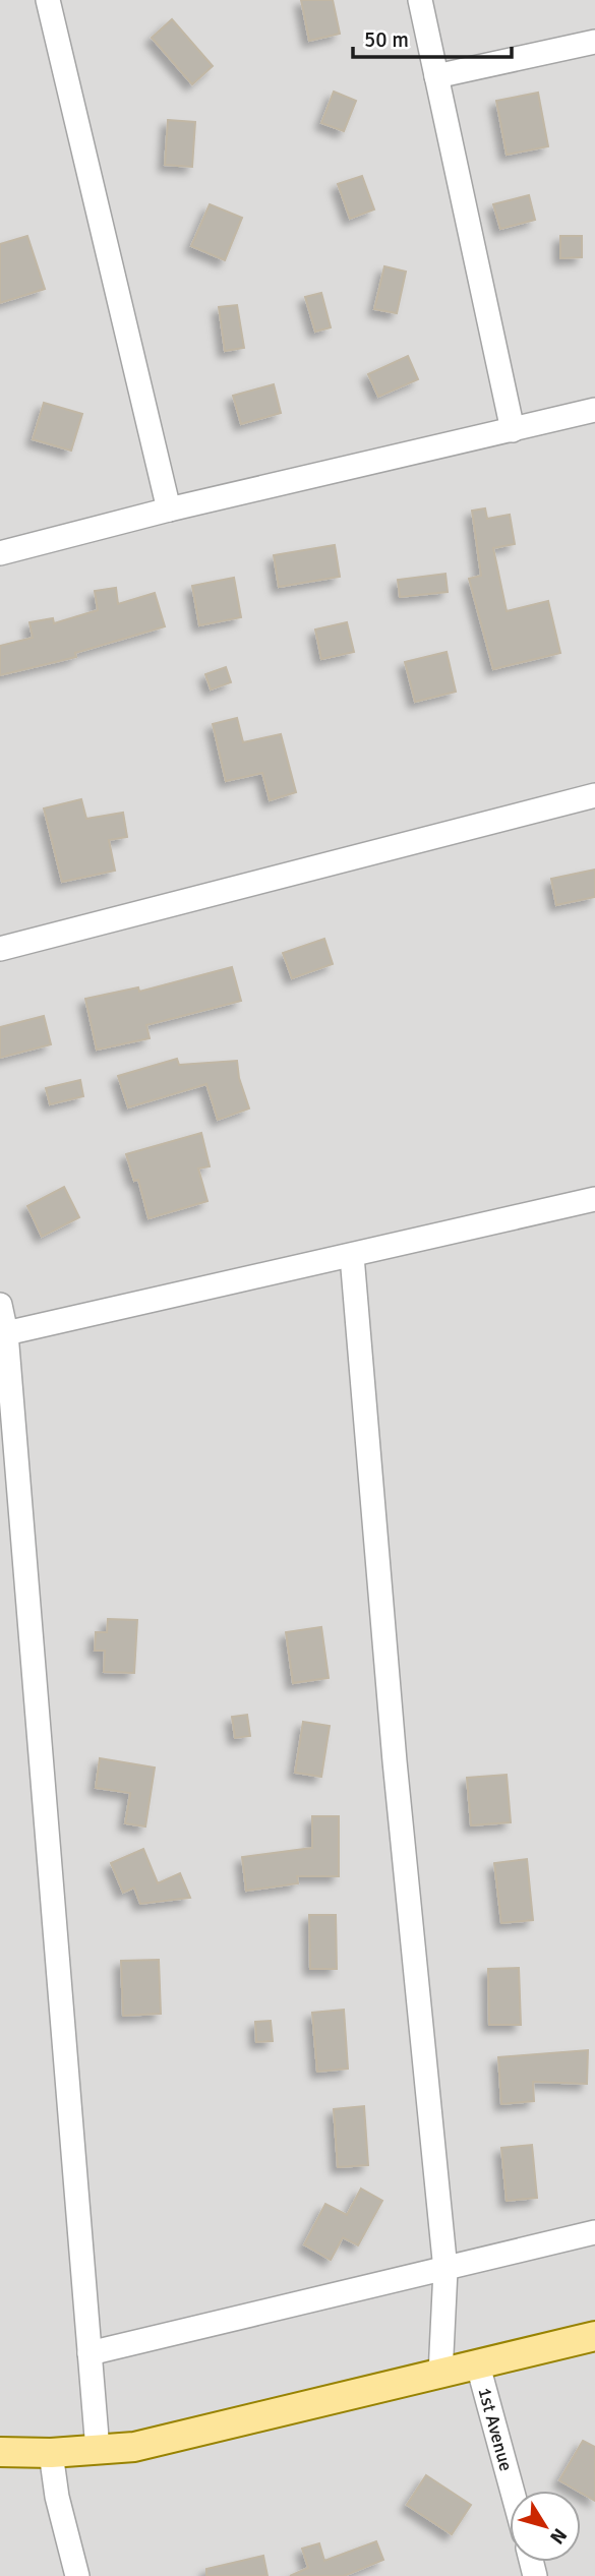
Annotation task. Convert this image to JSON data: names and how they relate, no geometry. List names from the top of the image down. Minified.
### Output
{"streets":{"street":["1st Avenue"]},"scale_bar":"50 m","north":"bottom right"}
